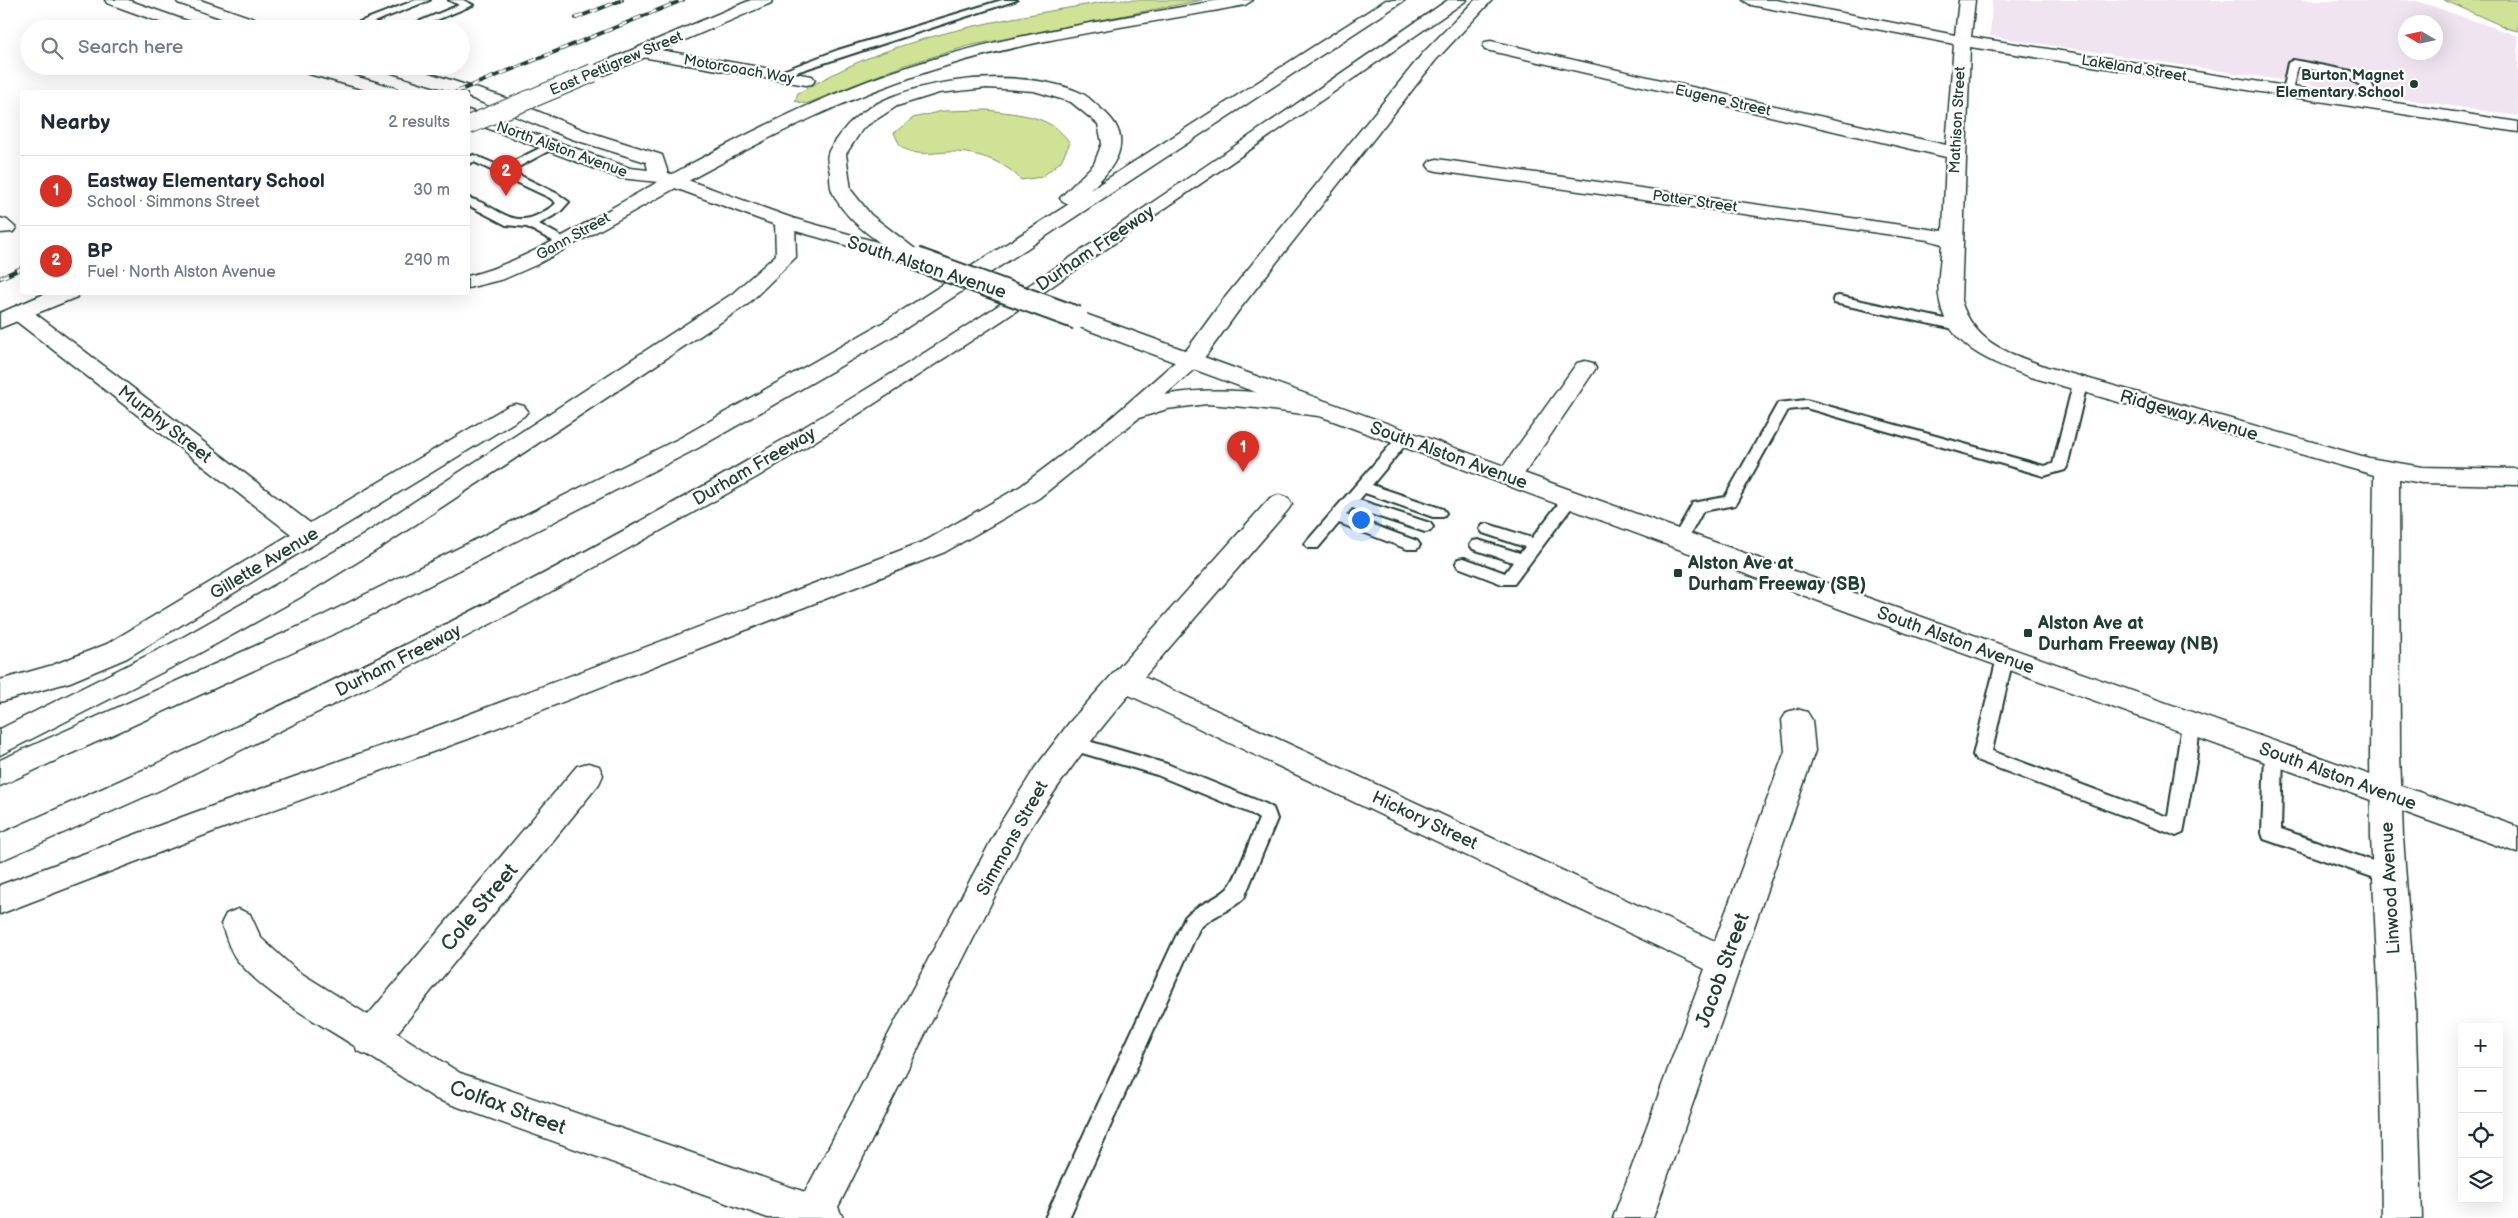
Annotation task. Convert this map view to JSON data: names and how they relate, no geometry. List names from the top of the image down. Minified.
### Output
{"streets":{"main road":["East Pettigrew Street","Lakeland Street","Motorcoach Way","Eugene Street","Mathison Street","North Alston Avenue","Potter Street","Gann Street","Durham Freeway","South Alston Avenue","Ridgeway Avenue","Murphy Street","Gillette Avenue","Hickory Street","Simmons Street","Linwood Avenue","Cole Street","Jacob Street","Colfax Street"]},"crossings":[["East Pettigrew Street","Motorcoach Way"],["Lakeland Street","Mathison Street"],["Eugene Street","Mathison Street"],["Mathison Street","Potter Street"],["Mathison Street","Ridgeway Avenue"],["North Alston Avenue","Gann Street"],["North Alston Avenue","South Alston Avenue"],["Potter Street","Ridgeway Avenue"],["Gann Street","South Alston Avenue"],["South Alston Avenue","Linwood Avenue"],["Ridgeway Avenue","Linwood Avenue"],["Murphy Street","Gillette Avenue"],["Hickory Street","Simmons Street"],["Hickory Street","Jacob Street"],["Simmons Street","Colfax Street"],["Cole Street","Colfax Street"]],"places":{"other":["Burton Magnet Elementary School"],"transit":["Alston Ave at Durham Freeway (SB)","Alston Ave at Durham Freeway (NB)"]},"north":"left","page":{"search":"Search here","heading":["Nearby","2 results"],"pins":["2","1"],"list":[{"mark":"1","name":"Eastway Elementary School","note":"School · Simmons Street","value":"30 m"},{"mark":"2","name":"BP","note":"Fuel · North Alston Avenue","value":"290 m"}],"map_buttons":["+","−"]}}
